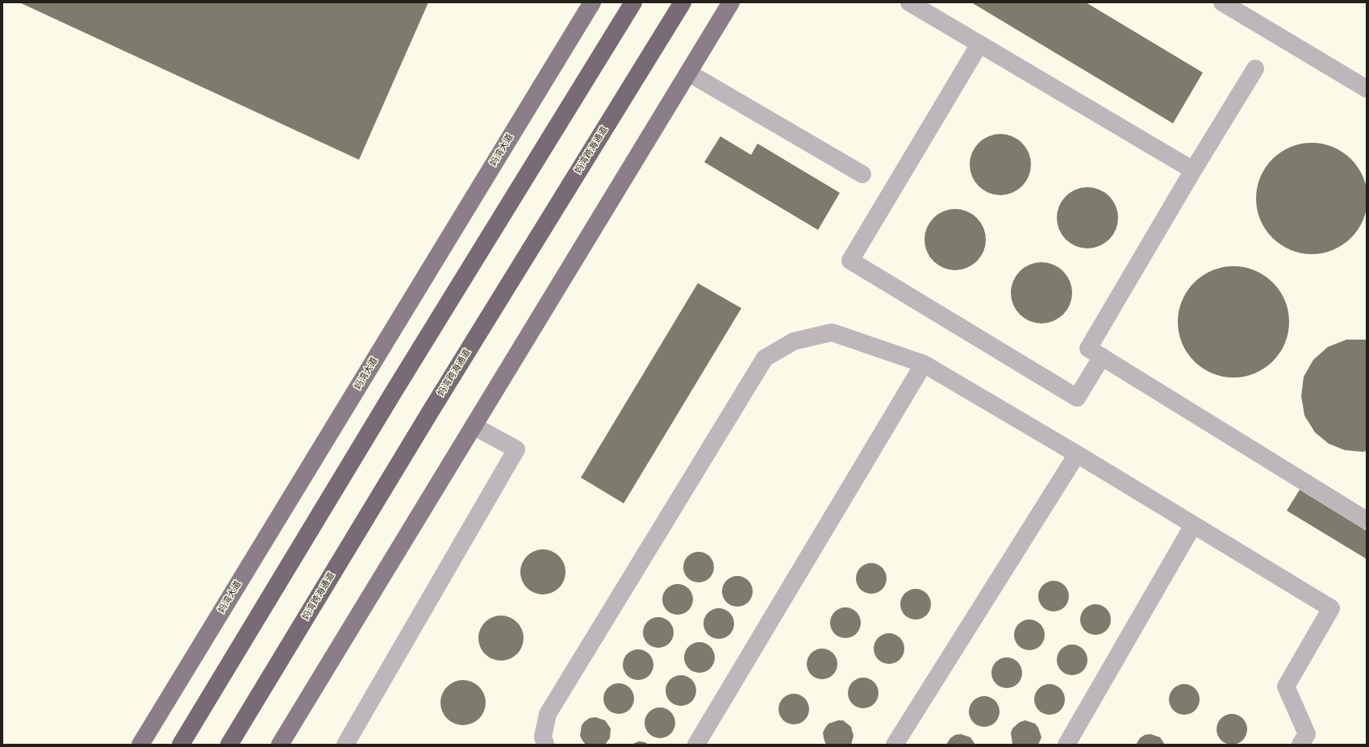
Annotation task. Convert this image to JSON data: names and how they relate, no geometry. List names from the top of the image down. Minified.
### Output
{"streets":{"highway":["妈湾跨海通道"],"main road":["妈湾大道"]}}
